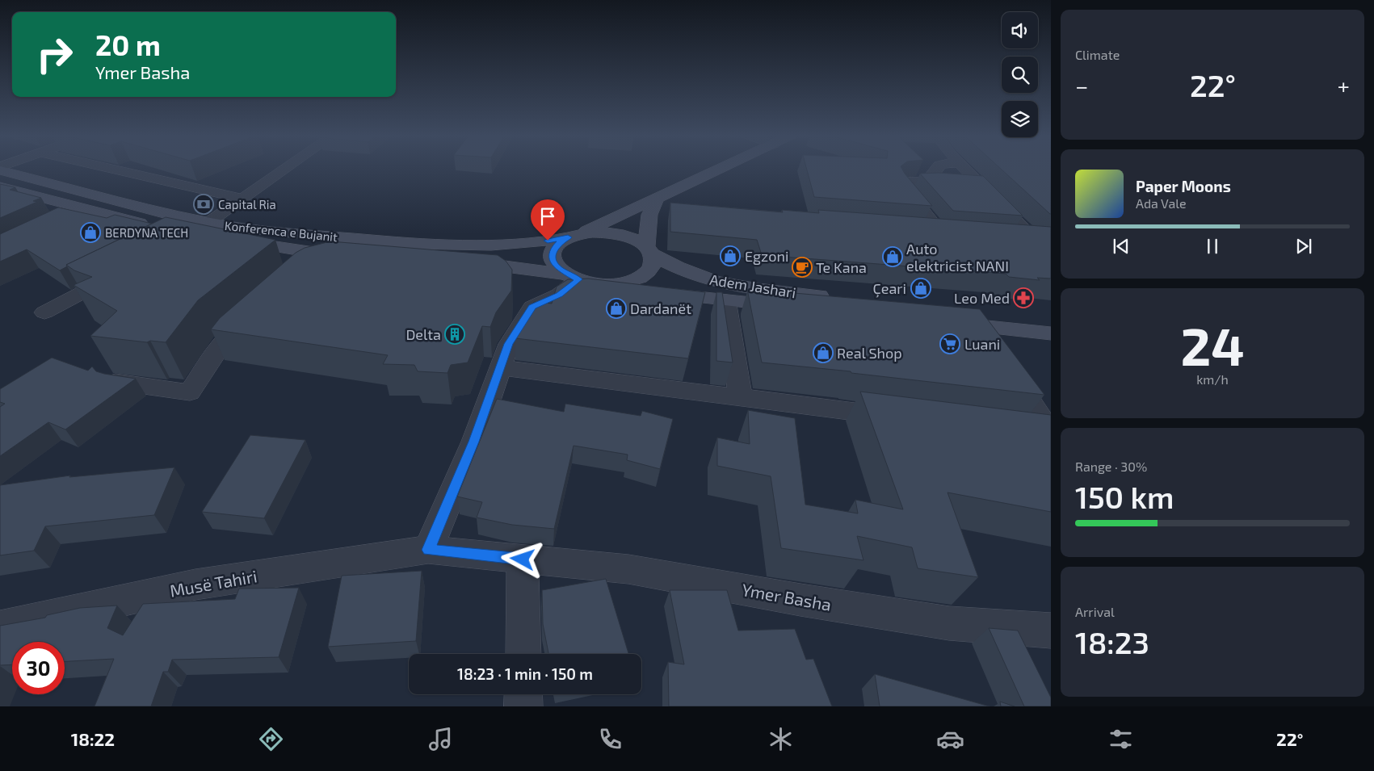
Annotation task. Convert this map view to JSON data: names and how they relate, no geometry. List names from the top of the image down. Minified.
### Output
{"streets":{"main road":["Konferenca e Bujanit","Adem Jashari"],"street":["Musë Tahiri","Ymer Basha"]},"crossings":[["Konferenca e Bujanit","Adem Jashari"],["Musë Tahiri","Ymer Basha"]],"places":{"bank":["Capital Ria"],"shop":["BERDYNA TECH","Egzoni","Auto elektricist NANI","Çeari","Dardanët","Real Shop"],"cafe":["Te Kana"],"pharmacy":["Leo Med"],"building":["Delta"],"supermarket":["Luani"]},"page":{"tile":["Climate",["24","km/h"],["Range · 30%","150 km"],["Arrival","18:23"]],"turn":["20 m","Ymer Basha"],"heat":["−","22°","+"],"song":["Paper Moons","Ada Vale"],"limit":"30","trip":"18:23 · 1 min · 150 m","tabs":["18:22","22°"]}}
